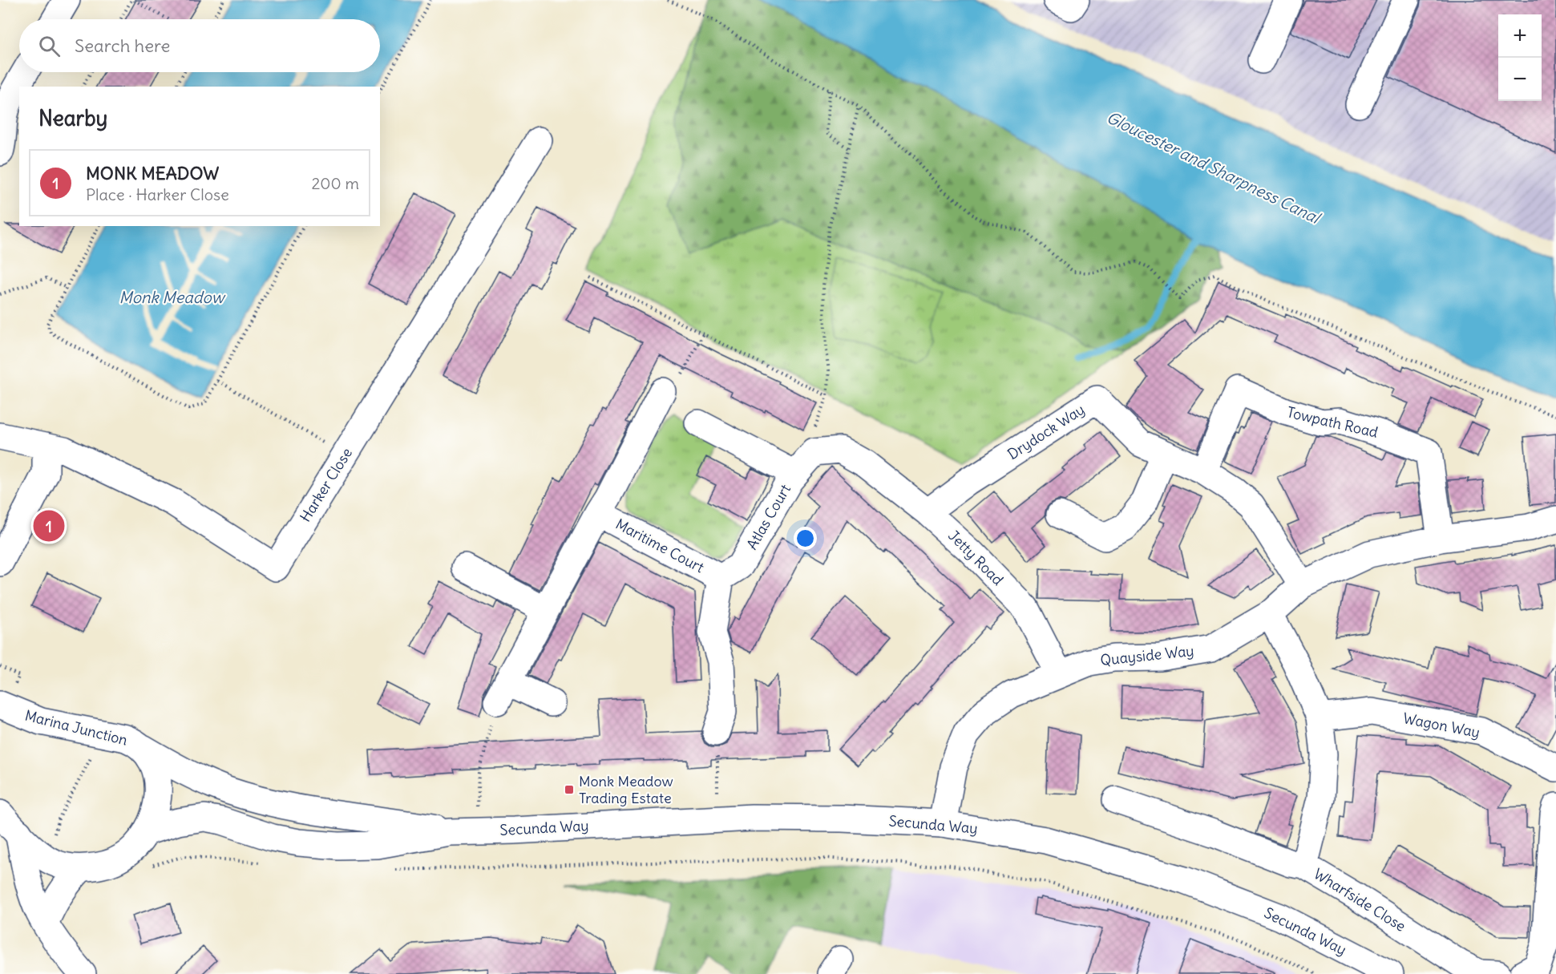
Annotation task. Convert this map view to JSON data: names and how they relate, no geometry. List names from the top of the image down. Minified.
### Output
{"streets":{"street":["Towpath Road","Drydock Way","Harker Close","Atlas Court","Maritime Court","Jetty Road","Quayside Way","Wagon Way","Marina Junction","Secunda Way","Wharfside Close"]},"crossings":[["Towpath Road","Drydock Way"],["Towpath Road","Quayside Way"],["Drydock Way","Jetty Road"],["Drydock Way","Quayside Way"],["Atlas Court","Maritime Court"],["Atlas Court","Jetty Road"],["Jetty Road","Quayside Way"],["Quayside Way","Secunda Way"],["Quayside Way","Wharfside Close"],["Wagon Way","Wharfside Close"],["Marina Junction","Secunda Way"]],"water":["Gloucester and Sharpness Canal","Monk Meadow"],"places":{"transit":["Monk Meadow Trading Estate"]},"page":{"map_buttons":["+","−"],"search":"Search here","heading":"Nearby","list":[{"mark":"1","name":"MONK MEADOW","note":"Place · Harker Close","value":"200 m"}],"pins":"1"}}
